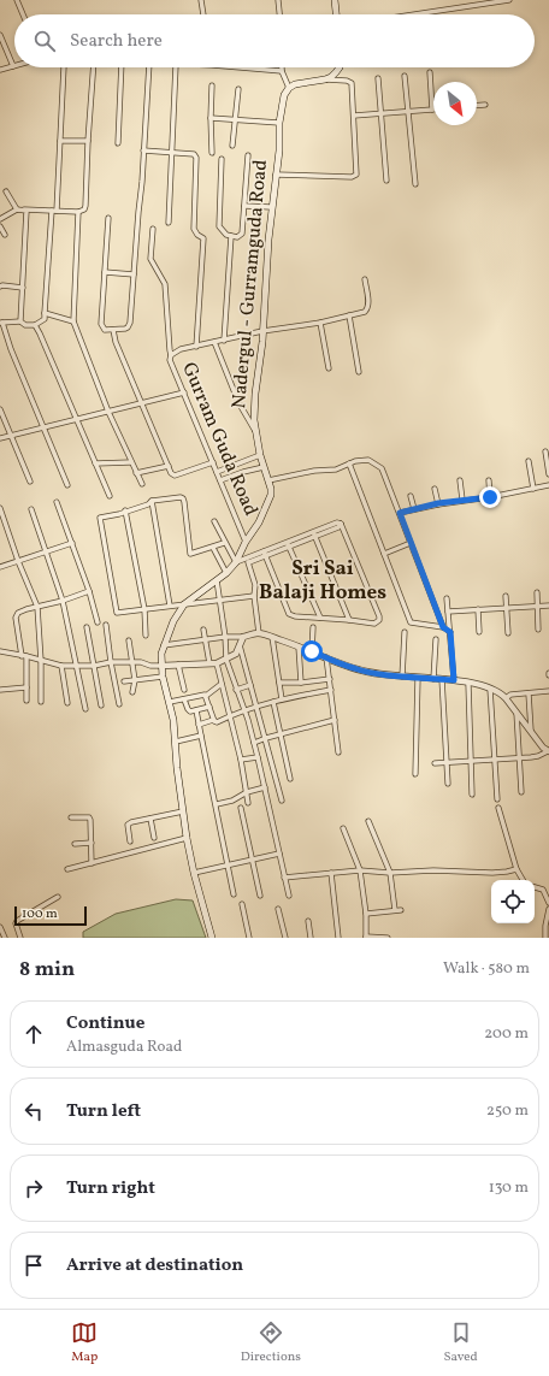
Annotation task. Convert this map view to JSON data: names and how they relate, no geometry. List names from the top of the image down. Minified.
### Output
{"streets":{"main road":["Nadergul - Gurramguda Road"],"street":["Gurram Guda Road"]},"crossings":[["Nadergul - Gurramguda Road","Gurram Guda Road"]],"districts":["Sri Sai Balaji Homes"],"scale_bar":"100 m","north":"bottom right","page":{"search":"Search here","scale":"100 m","heading":["8 min","Walk · 580 m"],"list":[["Continue","Almasguda Road","200 m"],["Turn left","250 m"],["Turn right","130 m"],"Arrive at destination"],"nav":["Map","Directions","Saved"]}}
